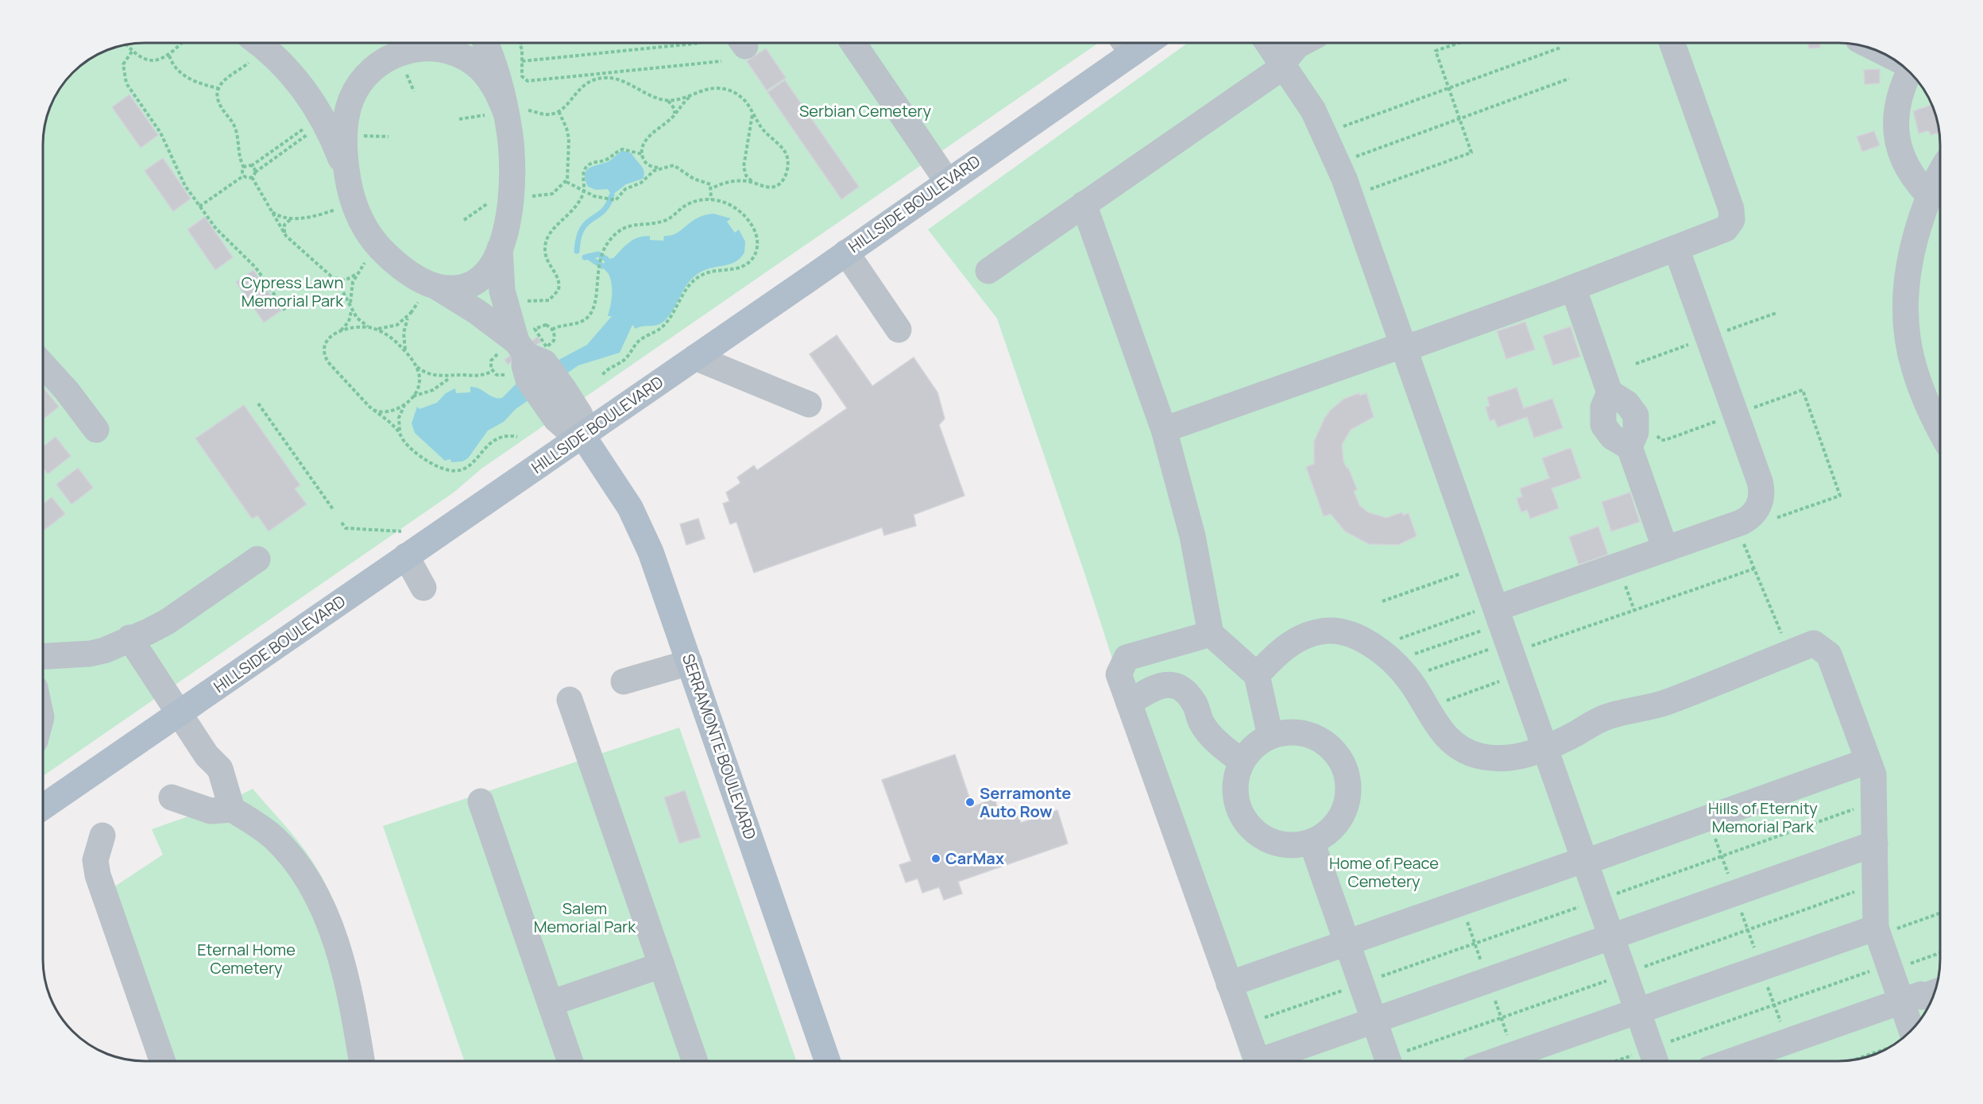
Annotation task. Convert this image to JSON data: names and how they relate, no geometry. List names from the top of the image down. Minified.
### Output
{"streets":{"main road":["HILLSIDE BOULEVARD","SERRAMONTE BOULEVARD"]},"crossings":[["HILLSIDE BOULEVARD","SERRAMONTE BOULEVARD"]],"parks":["Serbian Cemetery","Cypress Lawn Memorial Park","Hills of Eternity Memorial Park","Home of Peace Cemetery","Salem Memorial Park","Eternal Home Cemetery"],"places":["Serramonte Auto Row","CarMax"]}
